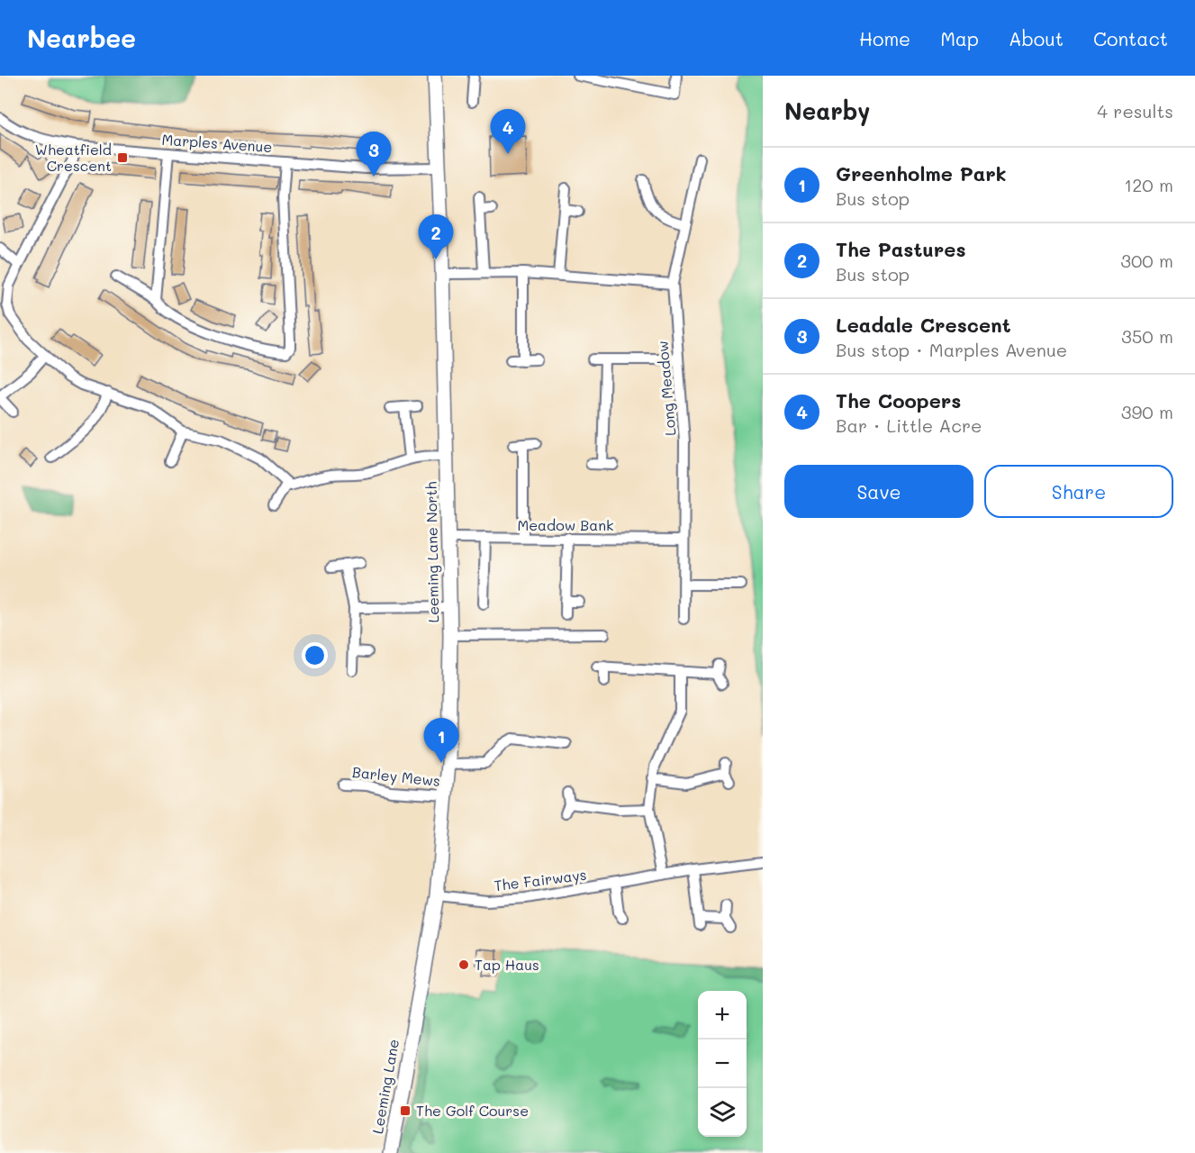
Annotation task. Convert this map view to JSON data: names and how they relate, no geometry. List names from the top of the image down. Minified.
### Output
{"streets":{"highway":["Leeming Lane North","Leeming Lane"],"street":["Marples Avenue","Long Meadow","Meadow Bank","Barley Mews","The Fairways"]},"crossings":[["Marples Avenue","Leeming Lane North"],["Long Meadow","Meadow Bank"],["Meadow Bank","Leeming Lane North"],["Leeming Lane North","Barley Mews"],["Leeming Lane North","The Fairways"],["Leeming Lane North","Leeming Lane"]],"places":{"transit":["Wheatfield Crescent","The Golf Course"],"other":["Tap Haus"]},"page":{"header":"Nearbee","nav":["Home","Map","About","Contact"],"heading":["Nearby","4 results"],"pins":["4","3","2","1"],"list":[{"mark":"1","name":"Greenholme Park","note":"Bus stop","value":"120 m"},{"mark":"2","name":"The Pastures","note":"Bus stop","value":"300 m"},{"mark":"3","name":"Leadale Crescent","note":"Bus stop · Marples Avenue","value":"350 m"},{"mark":"4","name":"The Coopers","note":"Bar · Little Acre","value":"390 m"}],"buttons":["Save","Share"],"map_buttons":["+","−"]}}
